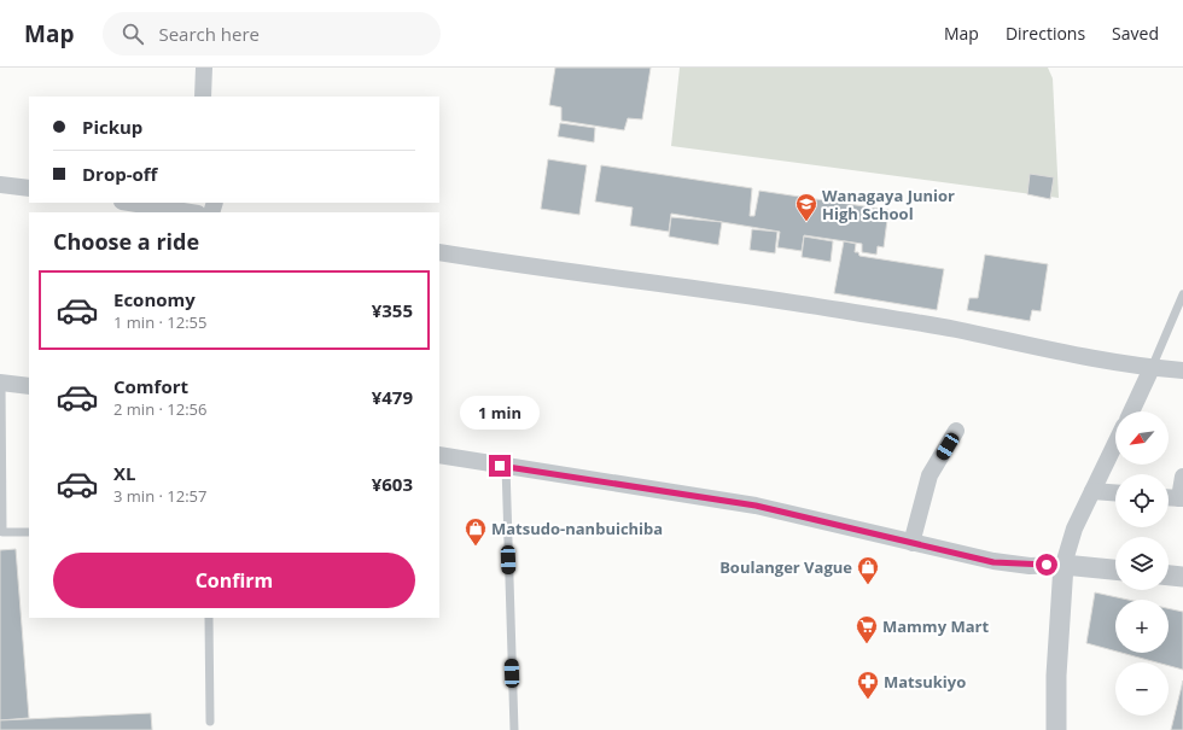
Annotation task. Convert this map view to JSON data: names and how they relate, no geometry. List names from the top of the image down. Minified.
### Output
{"places":{"school or university":["Wanagaya Junior High School"],"shop":["Matsudo-nanbuichiba","Boulanger Vague"],"supermarket":["Mammy Mart"],"pharmacy":["Matsukiyo"]},"north":"bottom left","page":{"header":"Map","search":"Search here","nav":["Map","Directions","Saved"],"banner":["Pickup","Drop-off"],"heading":"Choose a ride","list":[{"name":"Economy","note":"1 min · 12:55","value":"¥355"},{"name":"Comfort","note":"2 min · 12:56","value":"¥479"},{"name":"XL","note":"3 min · 12:57","value":"¥603"}],"bubble":"1 min","map_buttons":["+","−"],"buttons":"Confirm"}}
